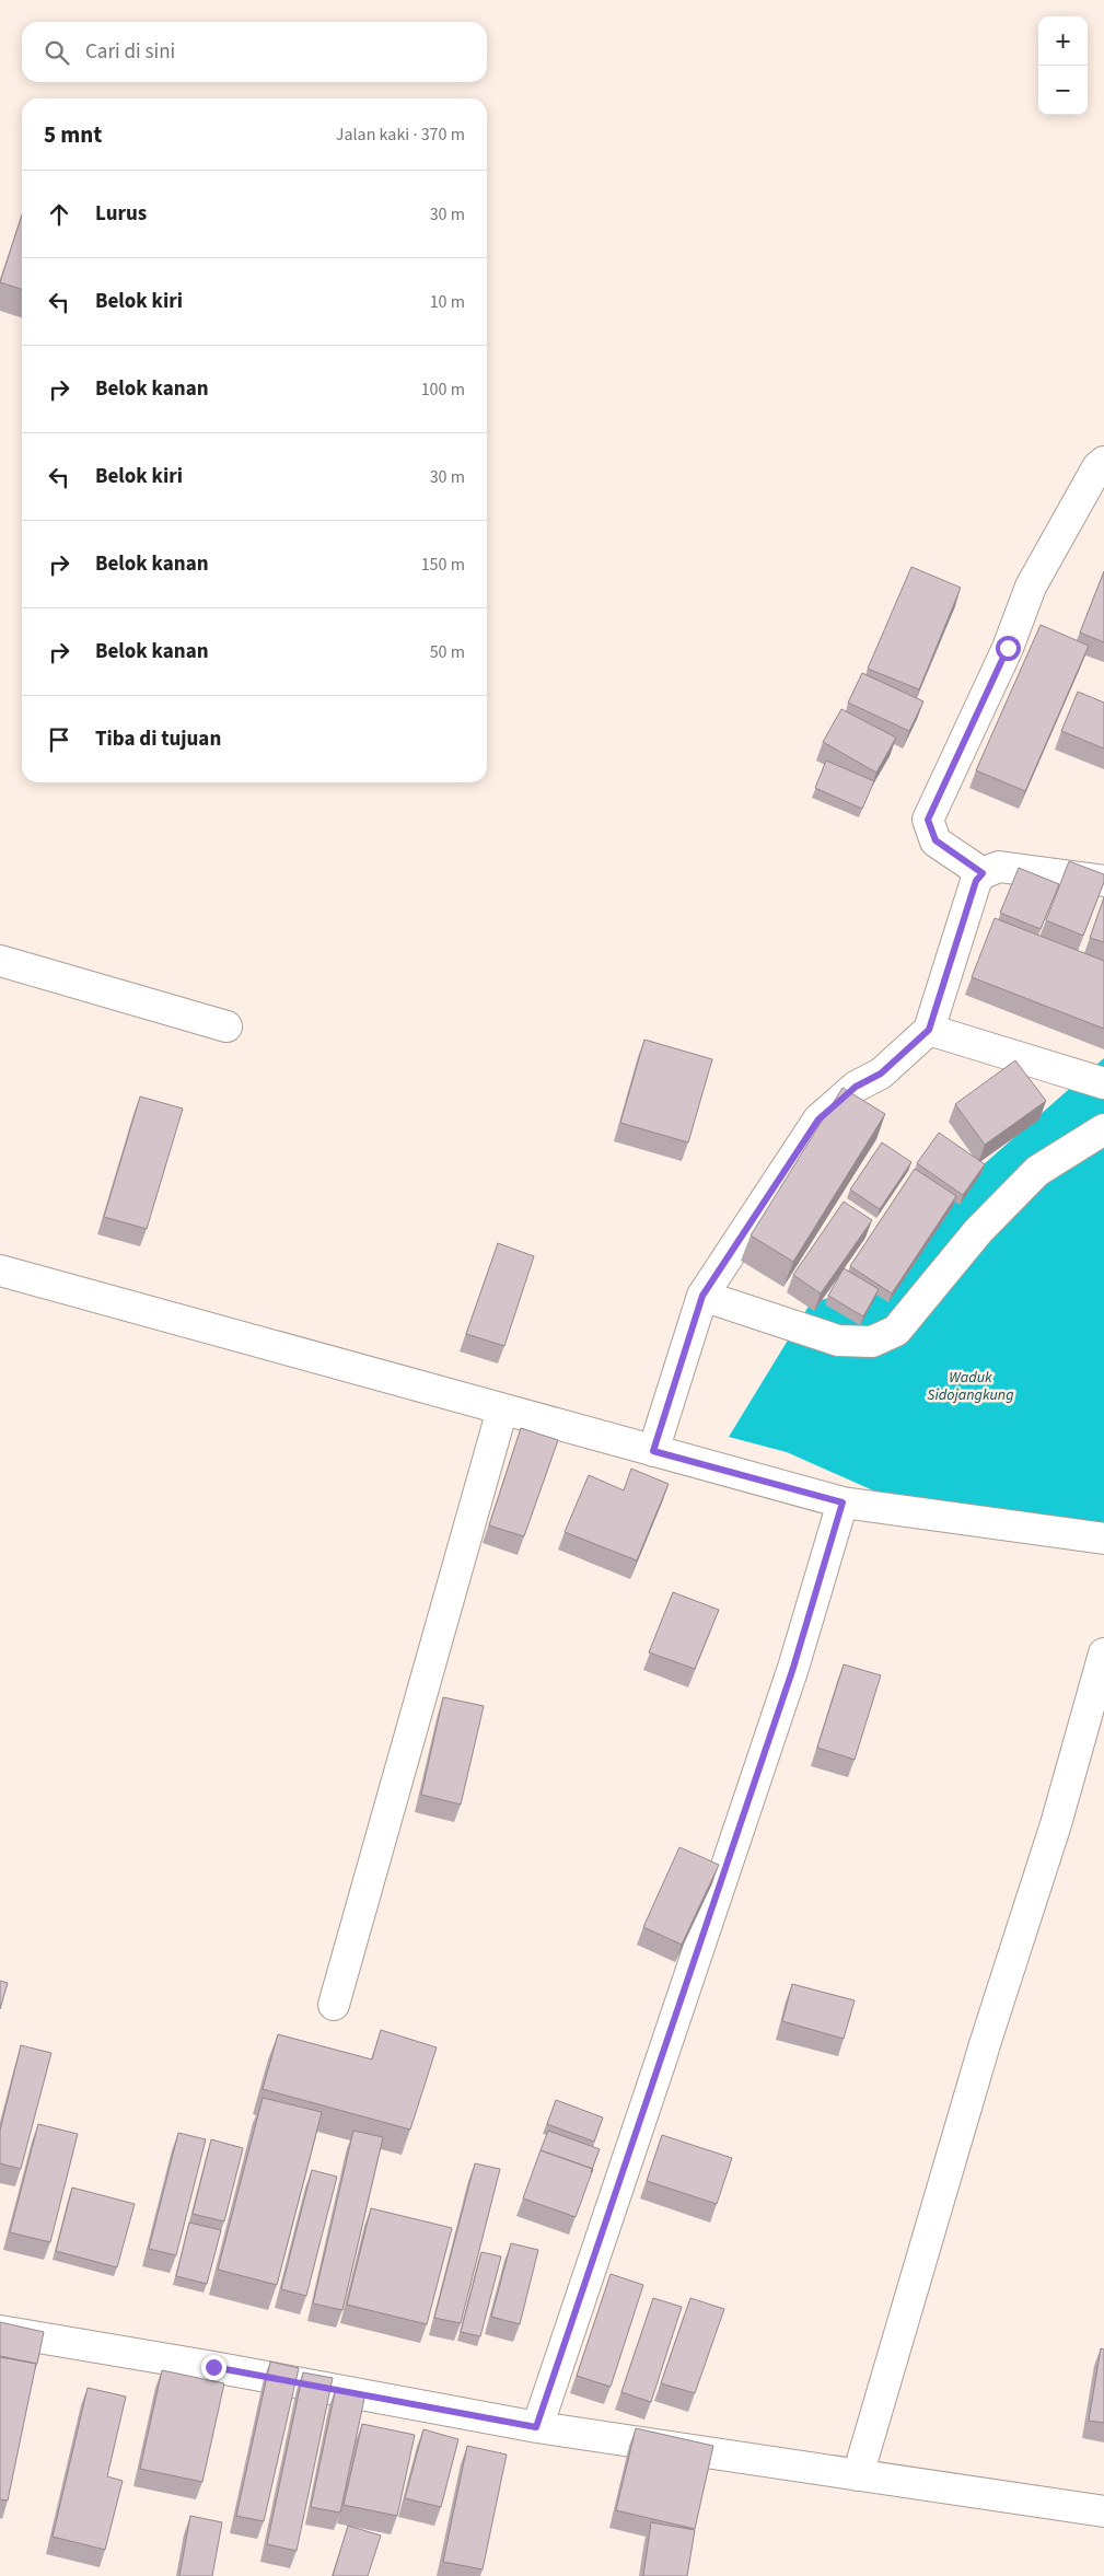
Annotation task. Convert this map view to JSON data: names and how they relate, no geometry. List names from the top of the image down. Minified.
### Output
{"water":["Waduk Sidojangkung"],"page":{"map_buttons":["+","−"],"search":"Cari di sini","heading":["5 mnt","Jalan kaki · 370 m"],"list":[["Lurus","30 m"],["Belok kiri","10 m"],["Belok kanan","100 m"],["Belok kiri","30 m"],["Belok kanan","150 m"],["Belok kanan","50 m"],"Tiba di tujuan"]}}
